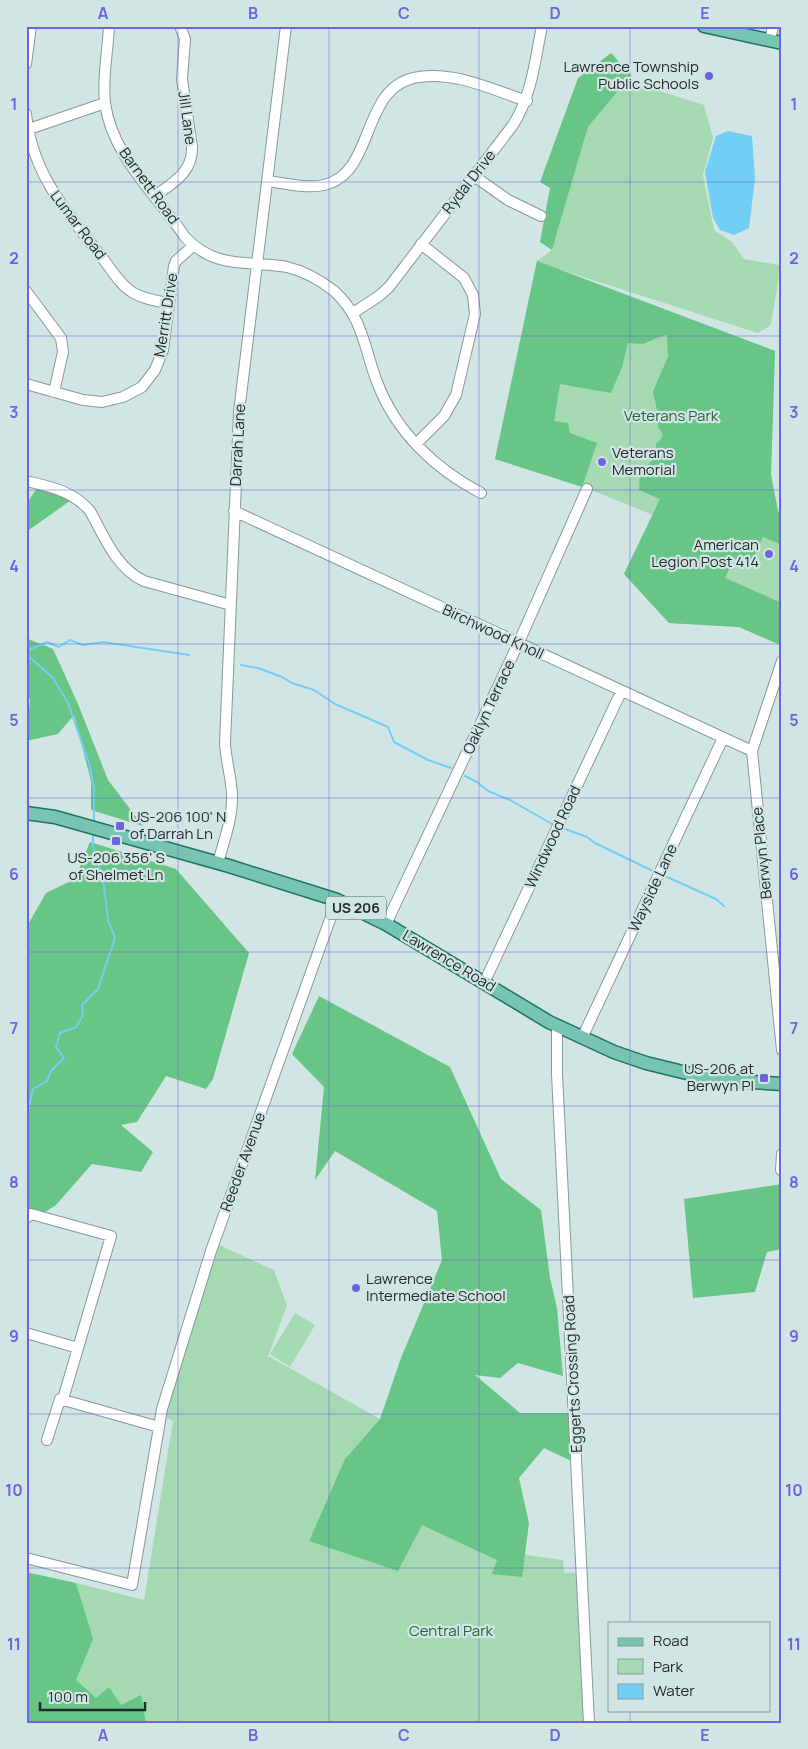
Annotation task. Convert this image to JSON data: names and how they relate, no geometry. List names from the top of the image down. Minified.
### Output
{"streets":{"main road":["US 206","Lawrence Road"],"street":["Jill Lane","Rydal Drive","Barnett Road","Lumar Road","Merritt Drive","Darrah Lane","Birchwood Knoll","Oaklyn Terrace","Windwood Road","Berwyn Place","Wayside Lane","Reeder Avenue","Eggerts Crossing Road"]},"crossings":[["Jill Lane","Barnett Road"],["Rydal Drive","Barnett Road"],["Barnett Road","Merritt Drive"],["Barnett Road","Darrah Lane"],["Lumar Road","Merritt Drive"],["Darrah Lane","Birchwood Knoll"],["Darrah Lane","Lawrence Road"],["Birchwood Knoll","Oaklyn Terrace"],["Birchwood Knoll","Windwood Road"],["Birchwood Knoll","Berwyn Place"],["Birchwood Knoll","Wayside Lane"],["Oaklyn Terrace","Lawrence Road"],["Windwood Road","Lawrence Road"],["Wayside Lane","Lawrence Road"],["Lawrence Road","Reeder Avenue"],["Lawrence Road","Eggerts Crossing Road"]],"parks":["Veterans Park","Central Park"],"places":{"other":["Lawrence Township Public Schools","Veterans Memorial","American Legion Post 414","Lawrence Intermediate School"],"transit":["US-206 100' N of Darrah Ln","US-206 356' S of Shelmet Ln","US-206 at Berwyn Pl"]},"legend":["Road","Park","Water"],"scale_bar":"100 m","grid":{"columns":["A","B","C","D","E"],"rows":["1","2","3","4","5","6","7","8","9","10","11"]}}
